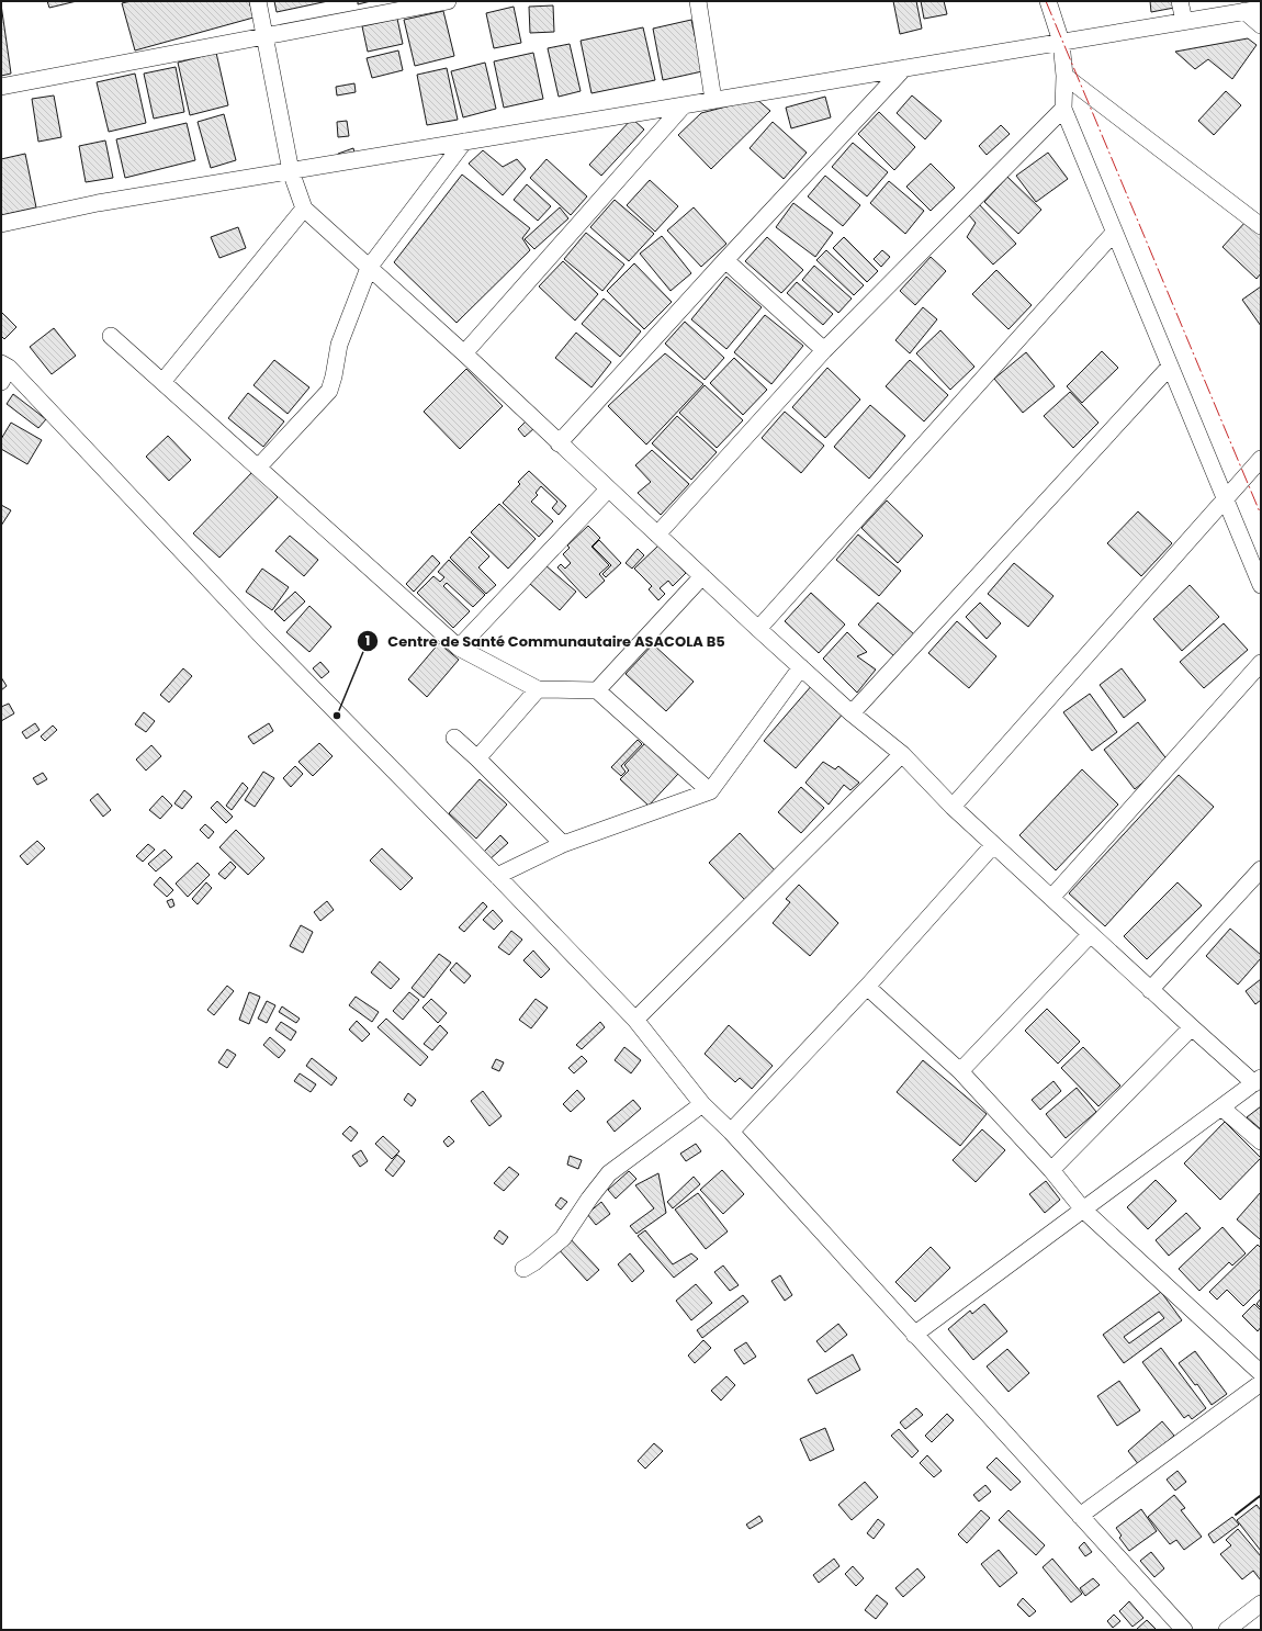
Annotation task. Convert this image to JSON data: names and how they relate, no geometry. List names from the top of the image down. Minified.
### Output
{"places":["Centre de Santé Communautaire ASACOLA B5"]}
